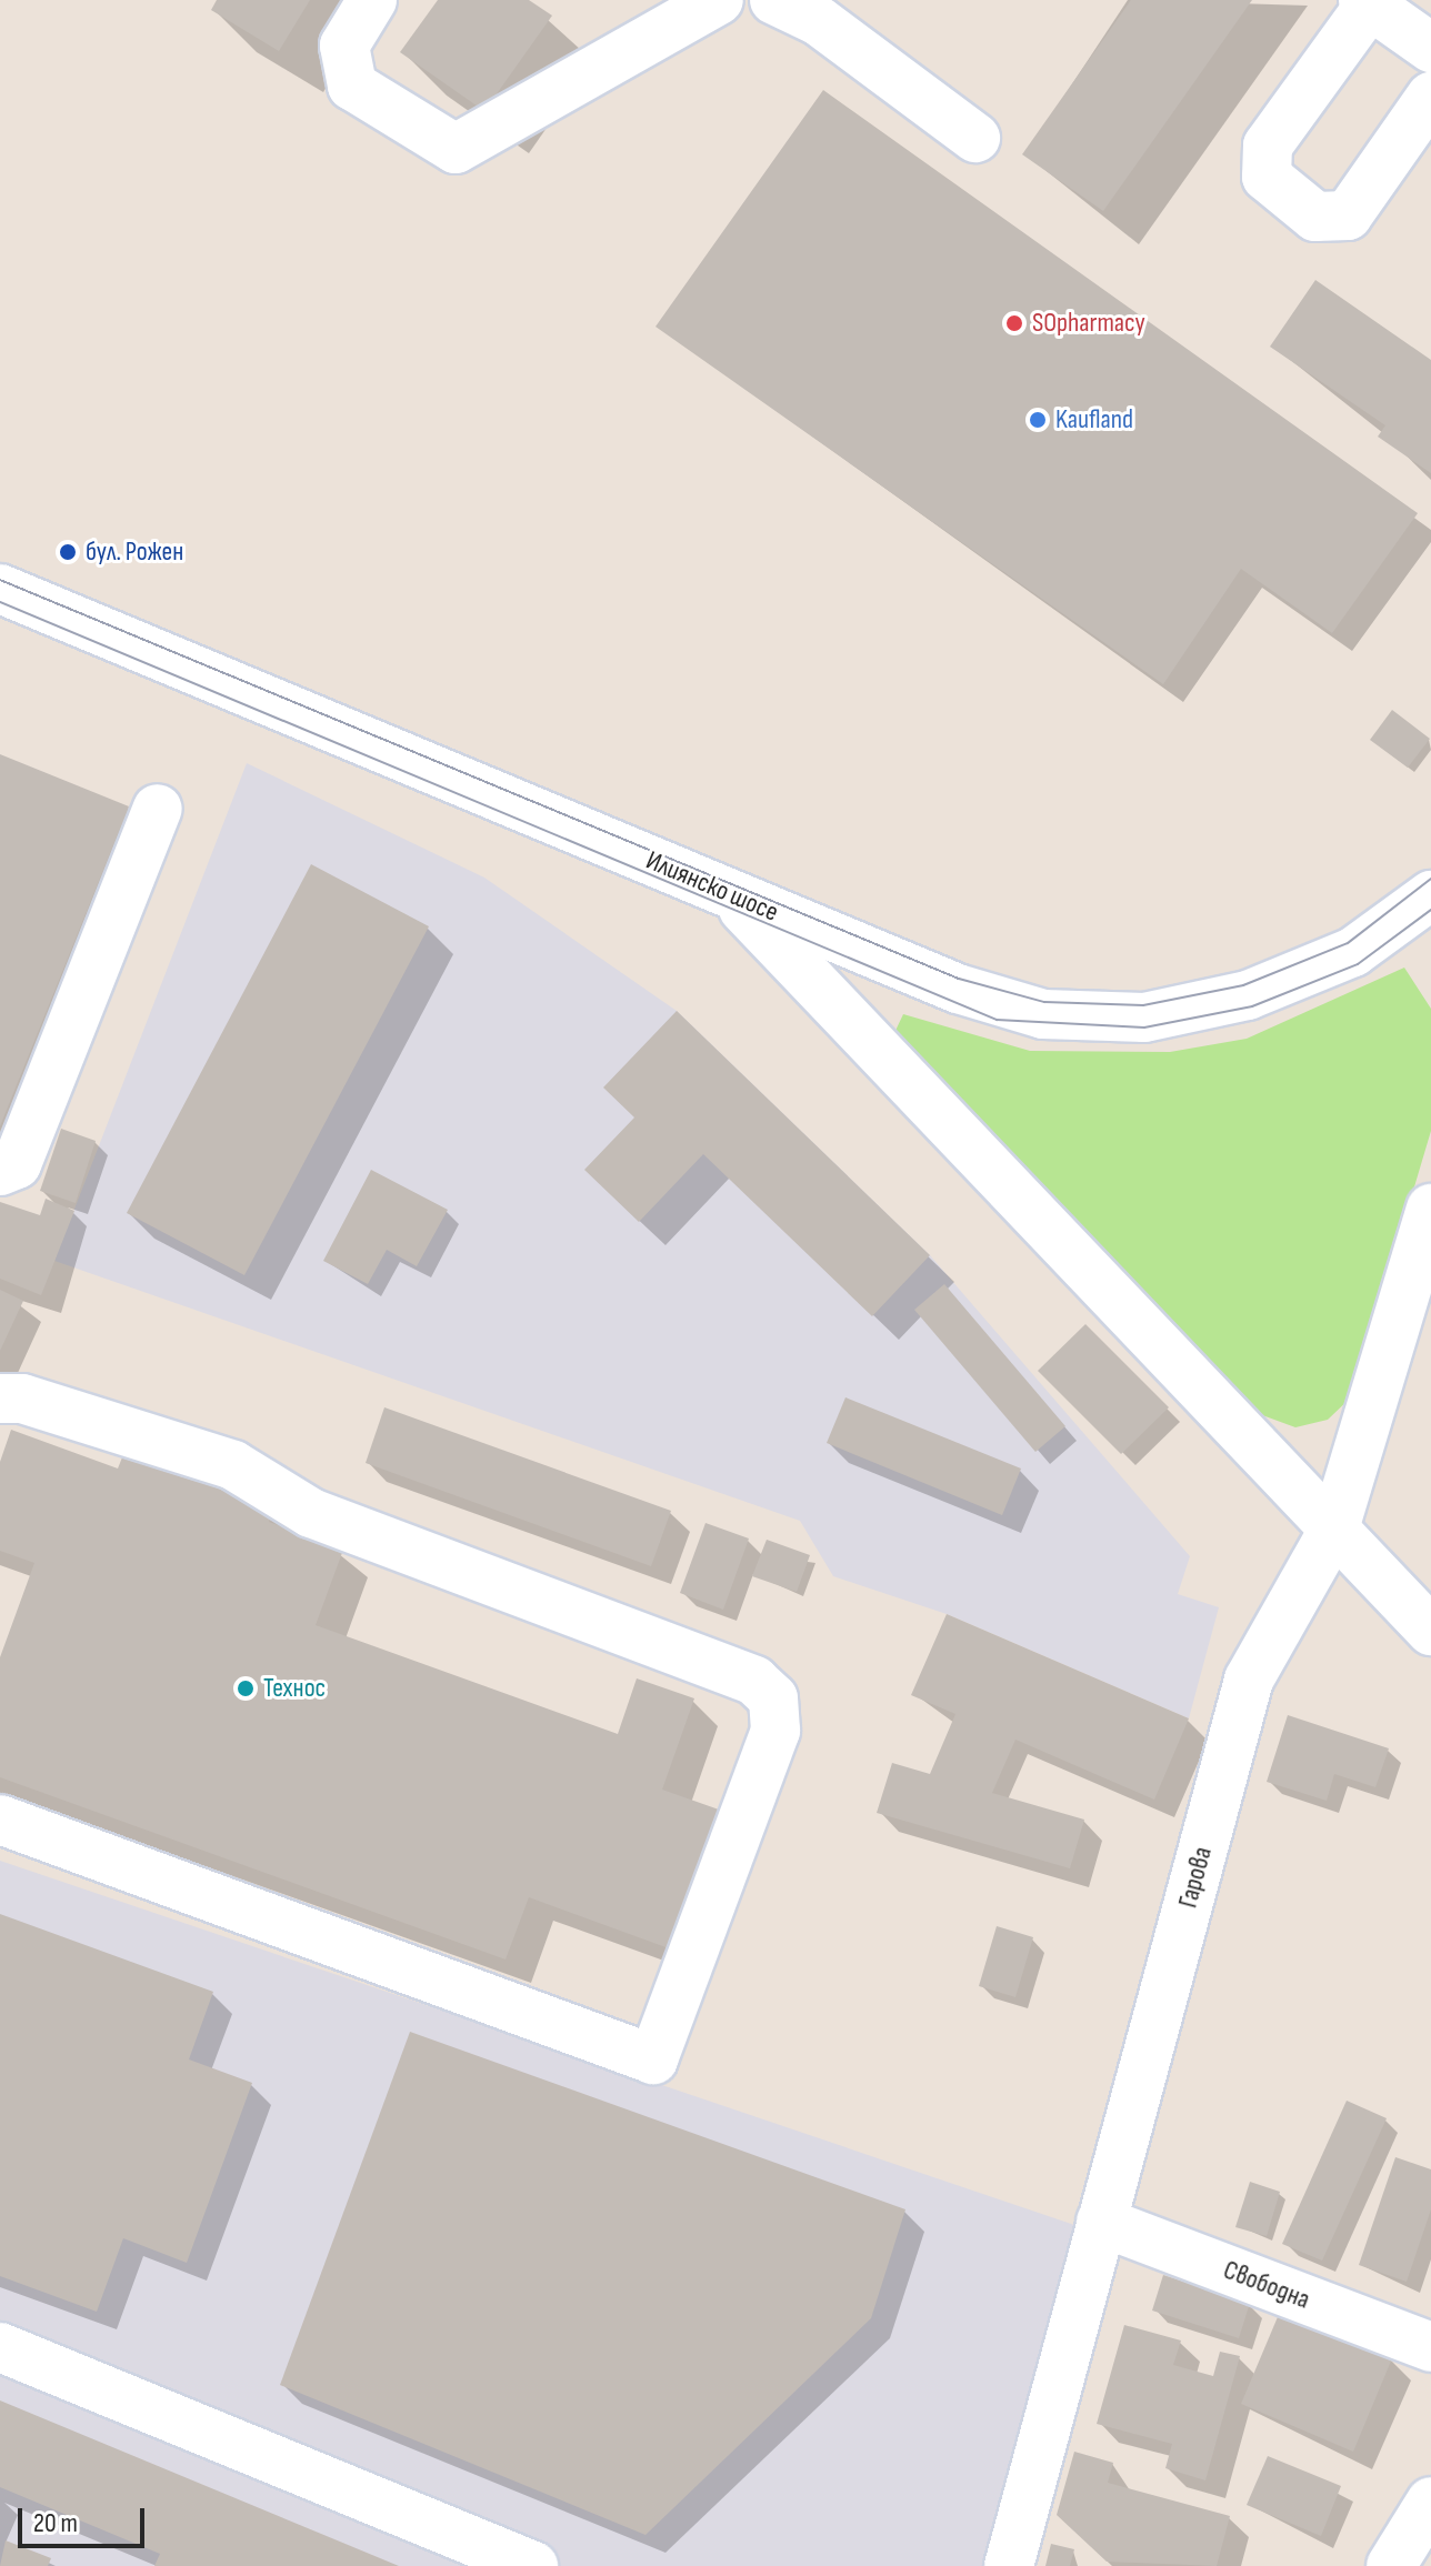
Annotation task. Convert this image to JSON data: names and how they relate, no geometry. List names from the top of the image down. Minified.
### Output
{"streets":{"street":["Илиянско шосе","Гарова","Свободна"]},"crossings":[["Гарова","Свободна"]],"places":["SOpharmacy","Kaufland","бул. Рожен","Технос"],"scale_bar":"20 m"}
